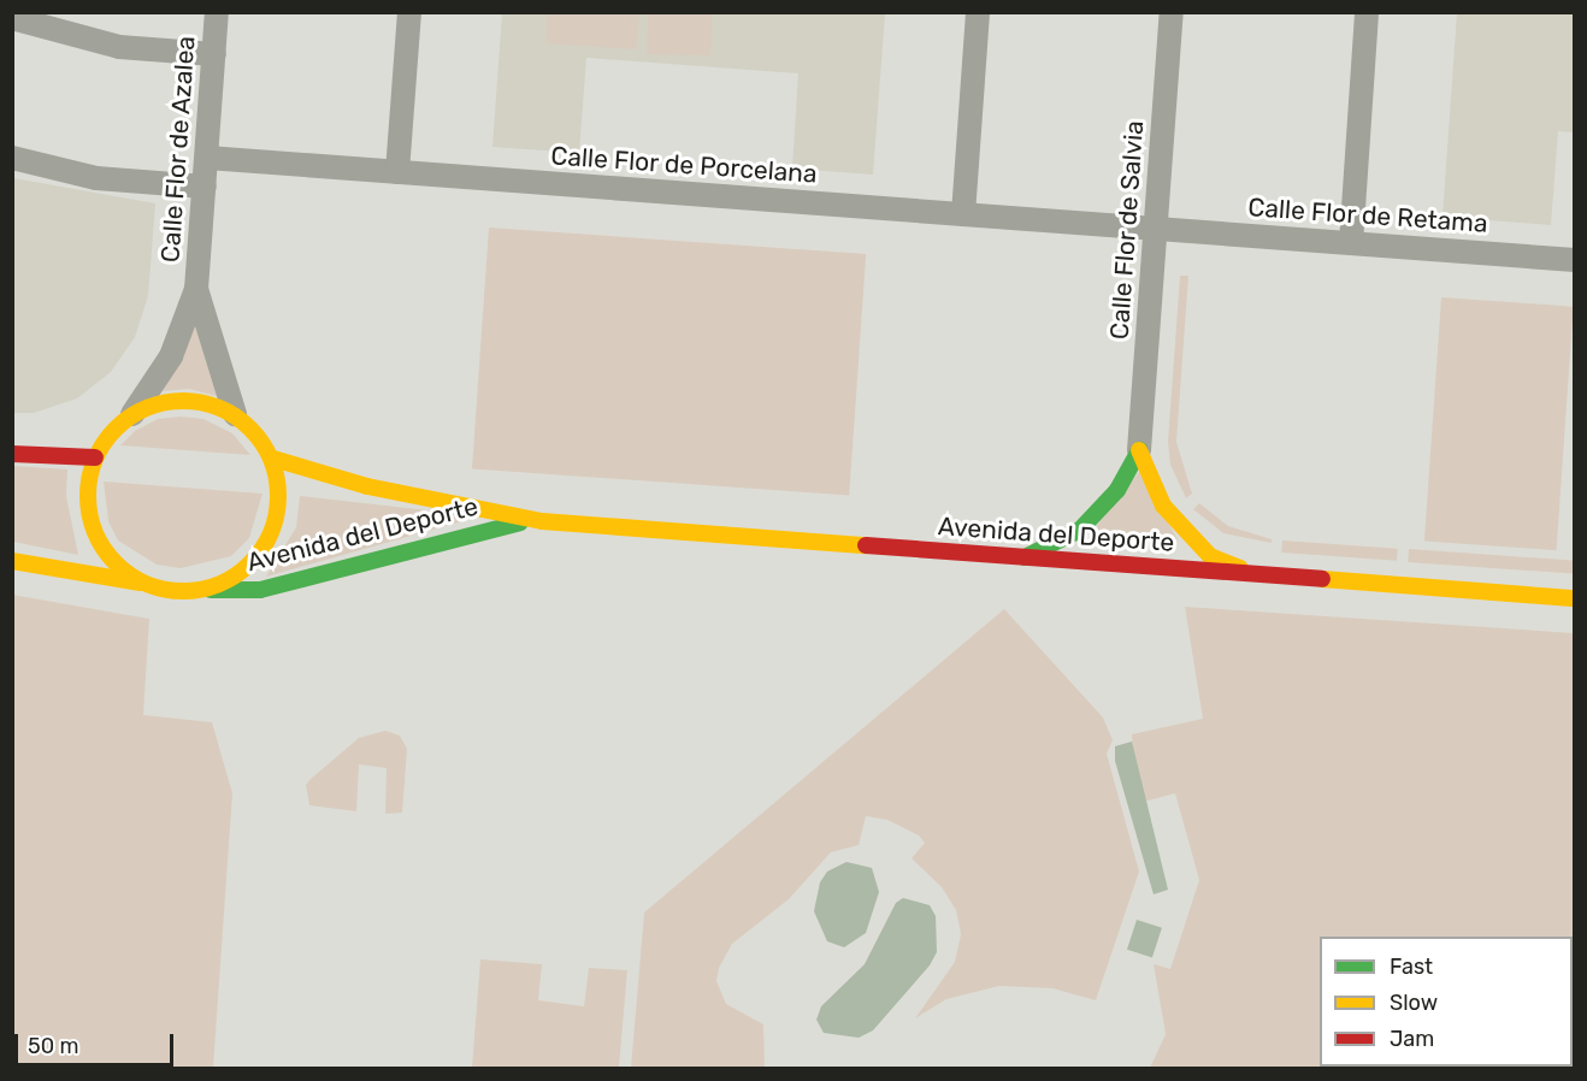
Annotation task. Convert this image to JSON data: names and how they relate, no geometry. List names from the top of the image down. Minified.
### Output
{"streets":{"street":["Calle Flor de Azalea","Calle Flor de Porcelana","Calle Flor de Retama","Calle Flor de Salvia","Avenida del Deporte"]},"crossings":[["Calle Flor de Azalea","Calle Flor de Porcelana"],["Calle Flor de Porcelana","Calle Flor de Retama"],["Calle Flor de Porcelana","Calle Flor de Salvia"],["Calle Flor de Retama","Calle Flor de Salvia"]],"legend":["Fast","Slow","Jam"],"scale_bar":"50 m"}
